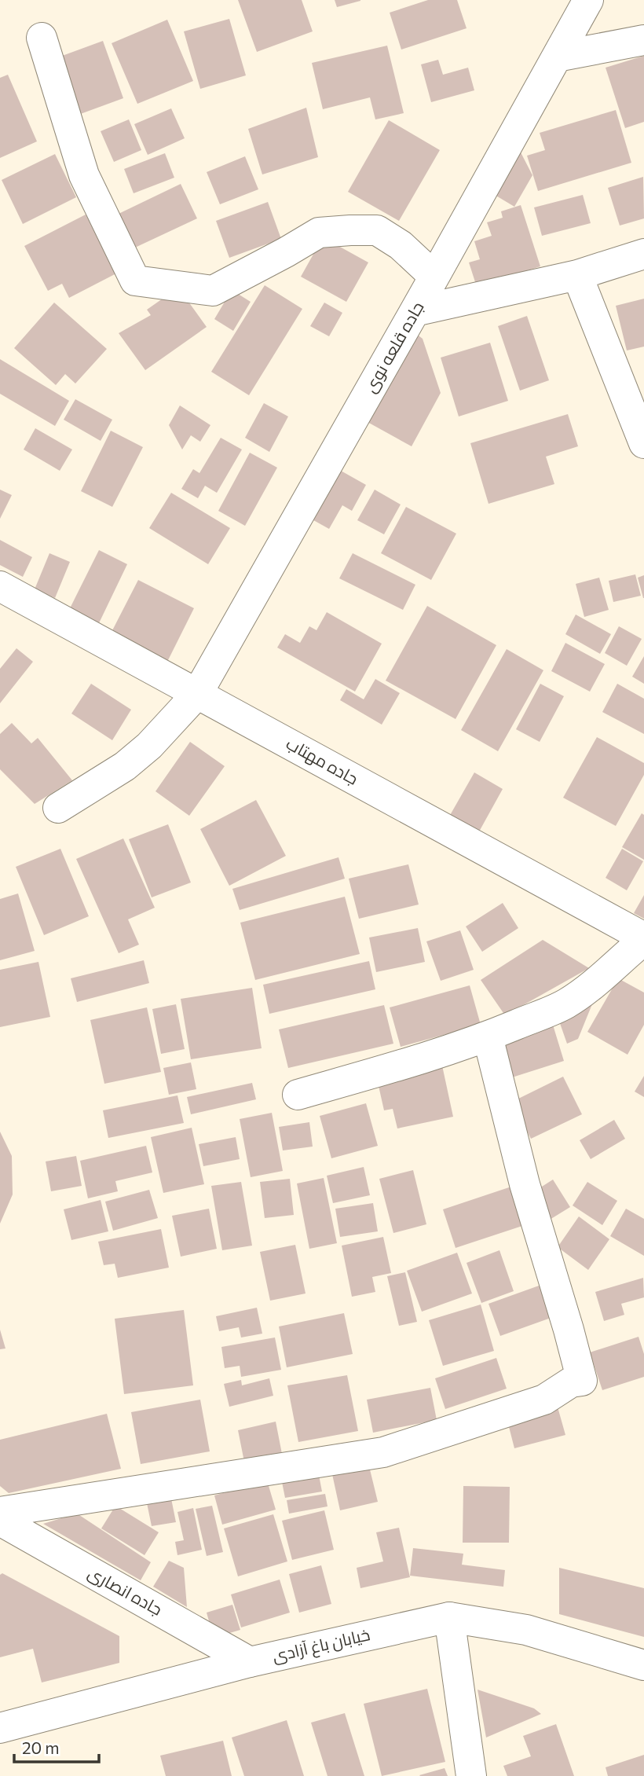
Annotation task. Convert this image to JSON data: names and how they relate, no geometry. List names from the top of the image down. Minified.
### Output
{"streets":{"street":["جاده قلعه نوی","جاده مهتاب","جاده انصاری","خیابان باغ آزادی"]},"crossings":[["جاده قلعه نوی","جاده مهتاب"],["جاده انصاری","خیابان باغ آزادی"]],"scale_bar":"20 m"}
